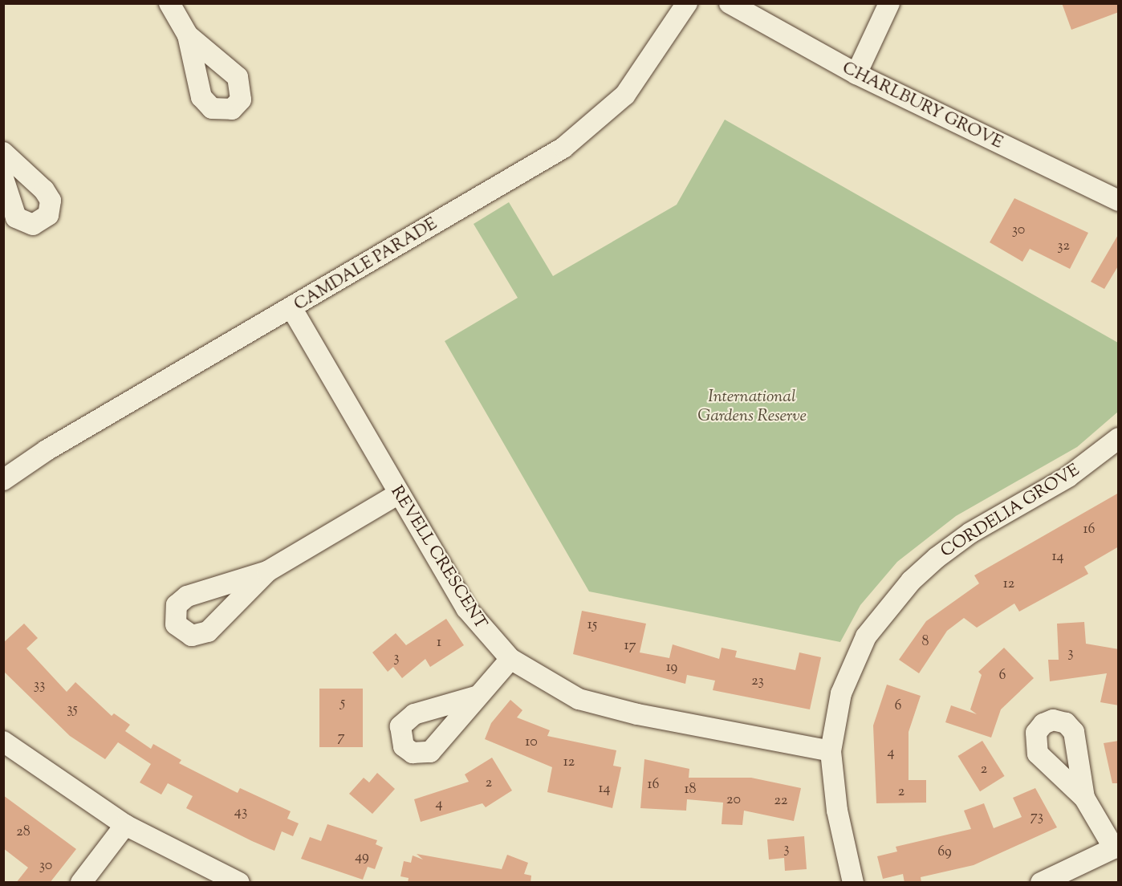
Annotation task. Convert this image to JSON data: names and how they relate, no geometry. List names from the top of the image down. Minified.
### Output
{"streets":{"street":["CHARLBURY GROVE","CAMDALE PARADE","CORDELIA GROVE","REVELL CRESCENT"]},"crossings":[["CAMDALE PARADE","REVELL CRESCENT"],["CORDELIA GROVE","REVELL CRESCENT"]],"parks":["International Gardens Reserve"],"house_numbers":["30","32","16","14","12","15","8","1","17","3","3","19","6","23","33","5","6","35","7","10","4","12","2","2","16","14","18","2","20","22","4","43","73","28","3","69","49","30"]}
